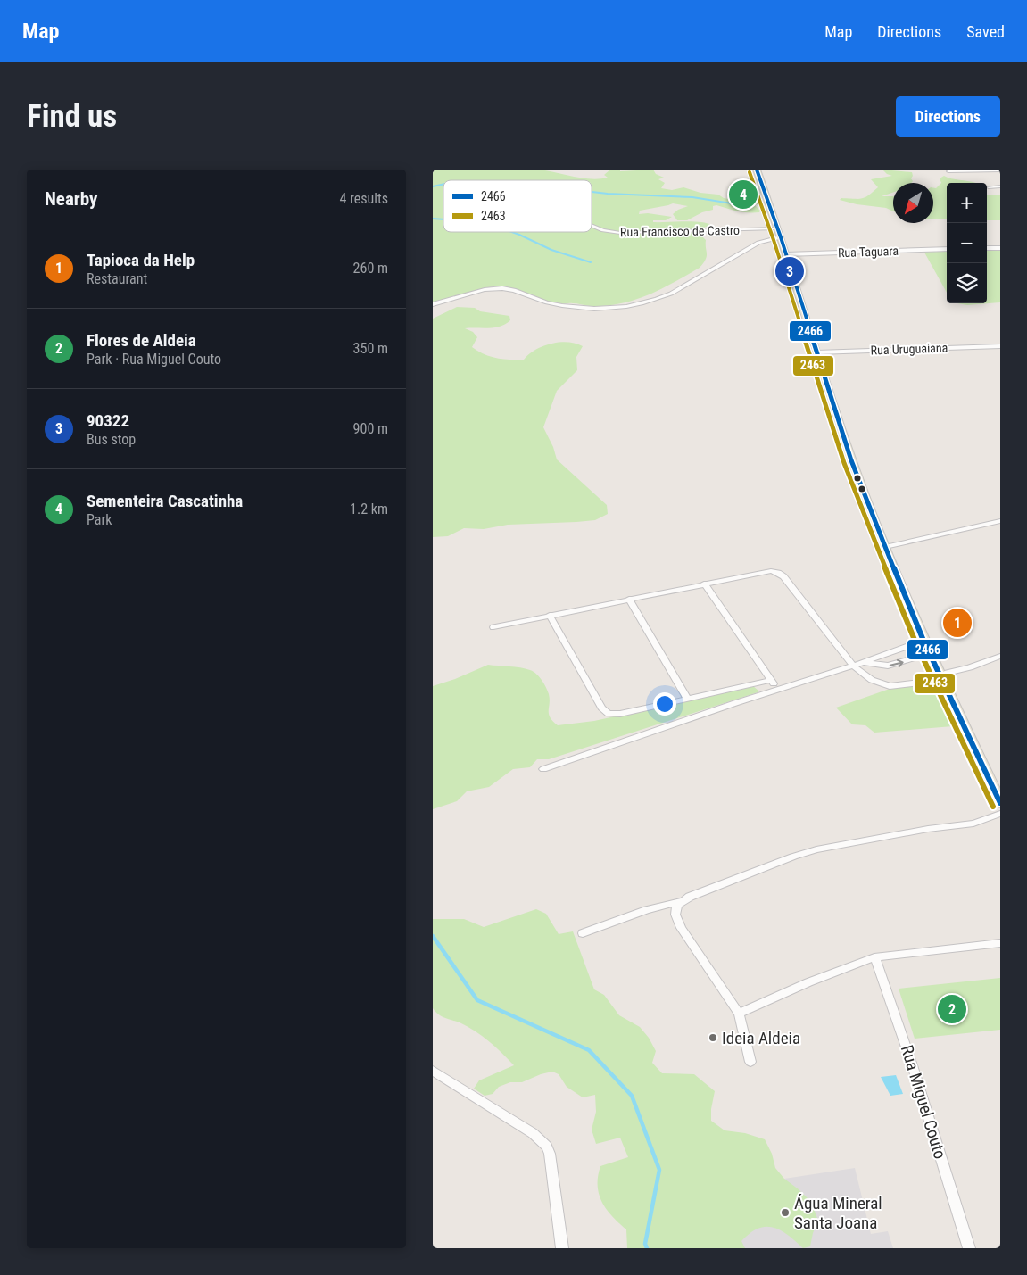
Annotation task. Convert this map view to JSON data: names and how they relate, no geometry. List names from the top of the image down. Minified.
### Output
{"streets":{"street":["Rua Francisco de Castro","Rua Taguara","Rua Uruguaiana","Rua Miguel Couto"]},"places":["Ideia Aldeia","Água Mineral Santa Joana"],"lines":["transit line 2466","transit line 2463"],"legend":["2466","2463"],"north":"bottom left","page":{"header":"Map","nav":["Map","Directions","Saved"],"buttons":"Directions","title":"Find us","heading":["Nearby","4 results"],"pins":["4","3","1","2"],"map_buttons":["+","−"],"list":[{"mark":"1","name":"Tapioca da Help","note":"Restaurant","value":"260 m"},{"mark":"2","name":"Flores de Aldeia","note":"Park · Rua Miguel Couto","value":"350 m"},{"mark":"3","name":"90322","note":"Bus stop","value":"900 m"},{"mark":"4","name":"Sementeira Cascatinha","note":"Park","value":"1.2 km"}]}}
